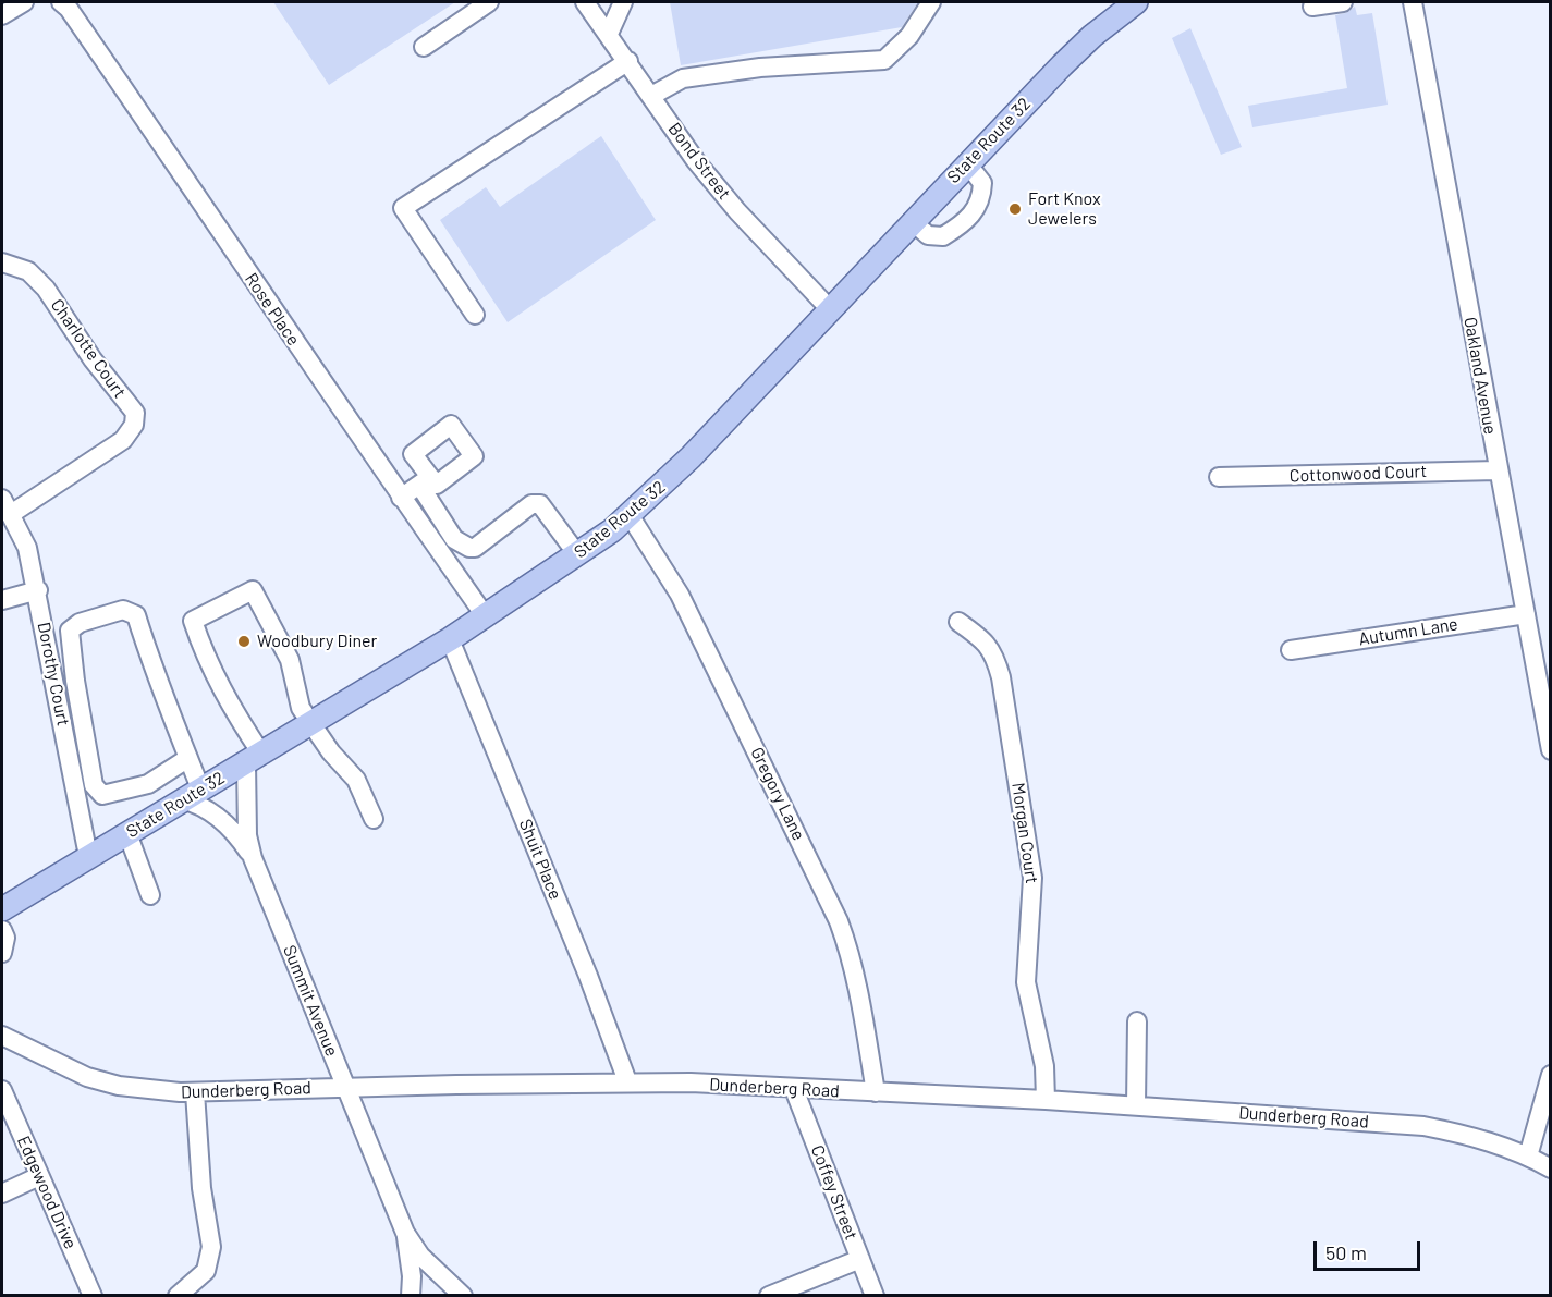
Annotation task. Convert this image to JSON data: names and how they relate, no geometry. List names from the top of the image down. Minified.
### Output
{"streets":{"main road":["State Route 32"],"street":["Bond Street","Rose Place","Charlotte Court","Oakland Avenue","Cottonwood Court","Autumn Lane","Dorothy Court","Gregory Lane","Morgan Court","Shuit Place","Summit Avenue","Dunderberg Road","Edgewood Drive","Coffey Street"]},"crossings":[["State Route 32","Bond Street"],["State Route 32","Rose Place"],["State Route 32","Dorothy Court"],["State Route 32","Gregory Lane"],["State Route 32","Shuit Place"],["State Route 32","Summit Avenue"],["Charlotte Court","Dorothy Court"],["Oakland Avenue","Cottonwood Court"],["Oakland Avenue","Autumn Lane"],["Gregory Lane","Dunderberg Road"],["Morgan Court","Dunderberg Road"],["Shuit Place","Dunderberg Road"],["Summit Avenue","Dunderberg Road"],["Dunderberg Road","Coffey Street"]],"places":["Fort Knox Jewelers","Woodbury Diner"],"scale_bar":"50 m"}
